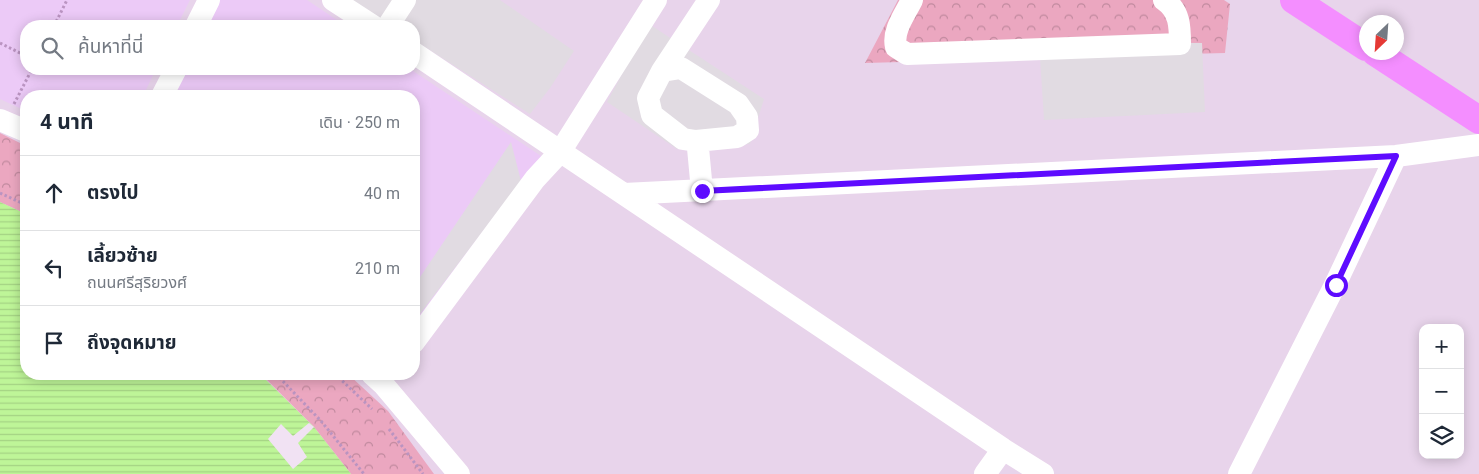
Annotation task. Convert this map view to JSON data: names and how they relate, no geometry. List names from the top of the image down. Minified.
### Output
{"north":"bottom left","page":{"search":"ค้นหาที่นี่","heading":["4 นาที","เดิน · 250 m"],"list":[["ตรงไป","40 m"],["เลี้ยวซ้าย","ถนนศรีสุริยวงศ์","210 m"],"ถึงจุดหมาย"],"map_buttons":["+","−"]}}
